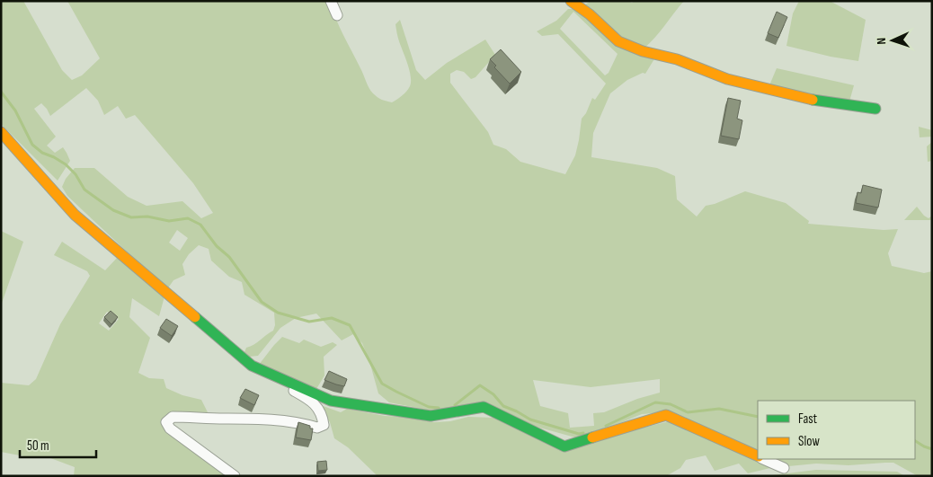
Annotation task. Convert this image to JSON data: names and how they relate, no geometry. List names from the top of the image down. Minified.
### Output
{"legend":["Fast","Slow"],"scale_bar":"50 m","north":"left"}
